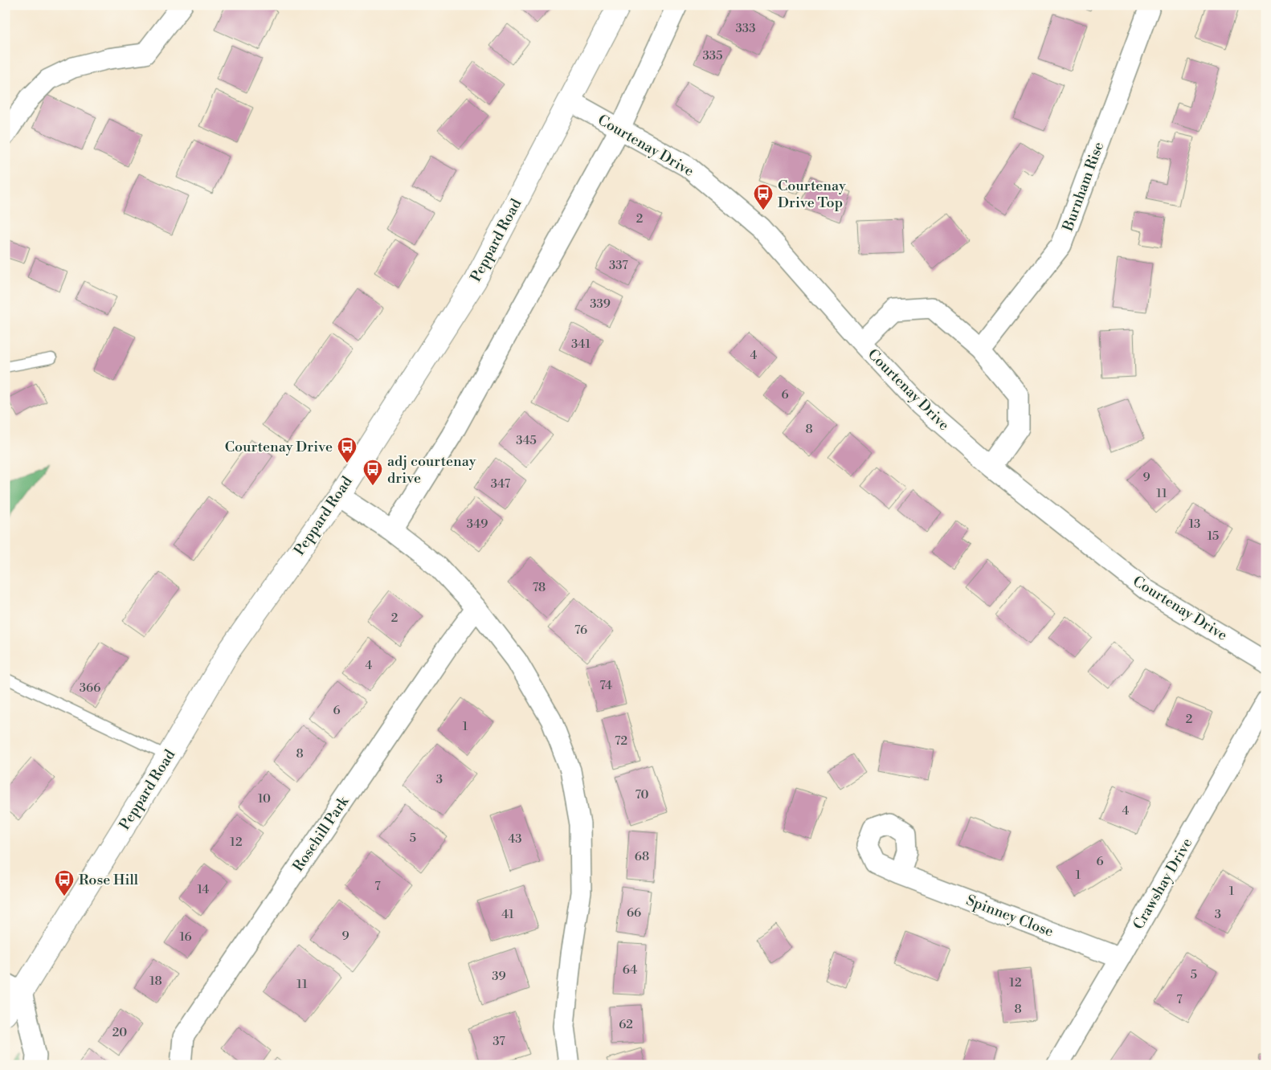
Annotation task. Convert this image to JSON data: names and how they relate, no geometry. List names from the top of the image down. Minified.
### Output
{"streets":{"main road":["Peppard Road"],"street":["Courtenay Drive","Burnham Rise","Rosehill Park","Crawshay Drive","Spinney Close"]},"crossings":[["Courtenay Drive","Peppard Road"],["Crawshay Drive","Spinney Close"]],"places":{"bus stop":["Courtenay Drive Top","Courtenay Drive","adj courtenay drive","Rose Hill"]},"house_numbers":["333","335","2","337","339","341","4","6","8","345","9","347","11","349","13","15","78","2","76","4","74","366","6","2","1","72","8","3","70","10","4","5","43","12","68","6","1","7","14","1","66","41","3","9","16","64","5","39","18","12","11","7","8","62","20","37"]}
